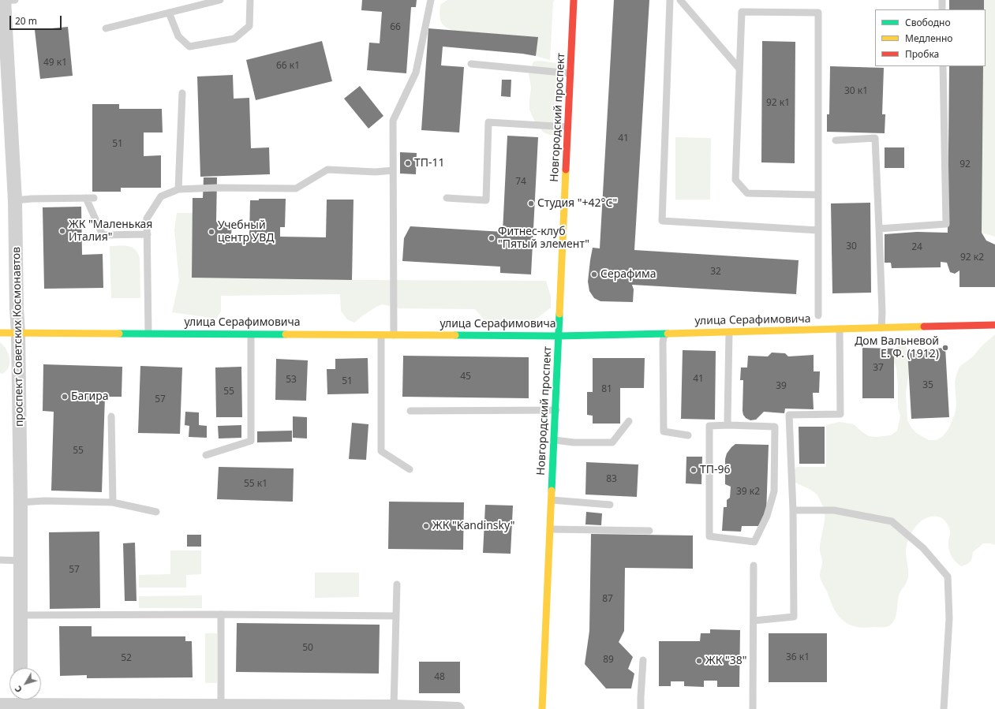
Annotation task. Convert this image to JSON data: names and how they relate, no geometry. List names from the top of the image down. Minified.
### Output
{"streets":{"street":["Новгородский проспект","улица Серафимовича","проспект Советских Космонавтов"]},"crossings":[["Новгородский проспект","улица Серафимовича"],["улица Серафимовича","проспект Советских Космонавтов"]],"places":["ТП-11","Студия \"+42°C\"","ЖК \"Маленькая Италия\"","Учебный центр УВД","Фитнес-клуб \"Пятый элемент\"","Серафима","Дом Вальневой Е. Ф. (1912)","Багира","ТП-96","ЖК \"Kandinsky\"","ЖК \"38\""],"house_numbers":["66","49 к1","66 к1","30 к1","92 к1","41","51","92","74","30","24","92 к2","32","37","45","41","53","51","35","39","81","55","57","55","83","55 к1","39 к2","57","87","50","36 к1","52","89","48"],"legend":["Свободно","Медленно","Пробка"],"scale_bar":"20 m","north":"bottom left"}
